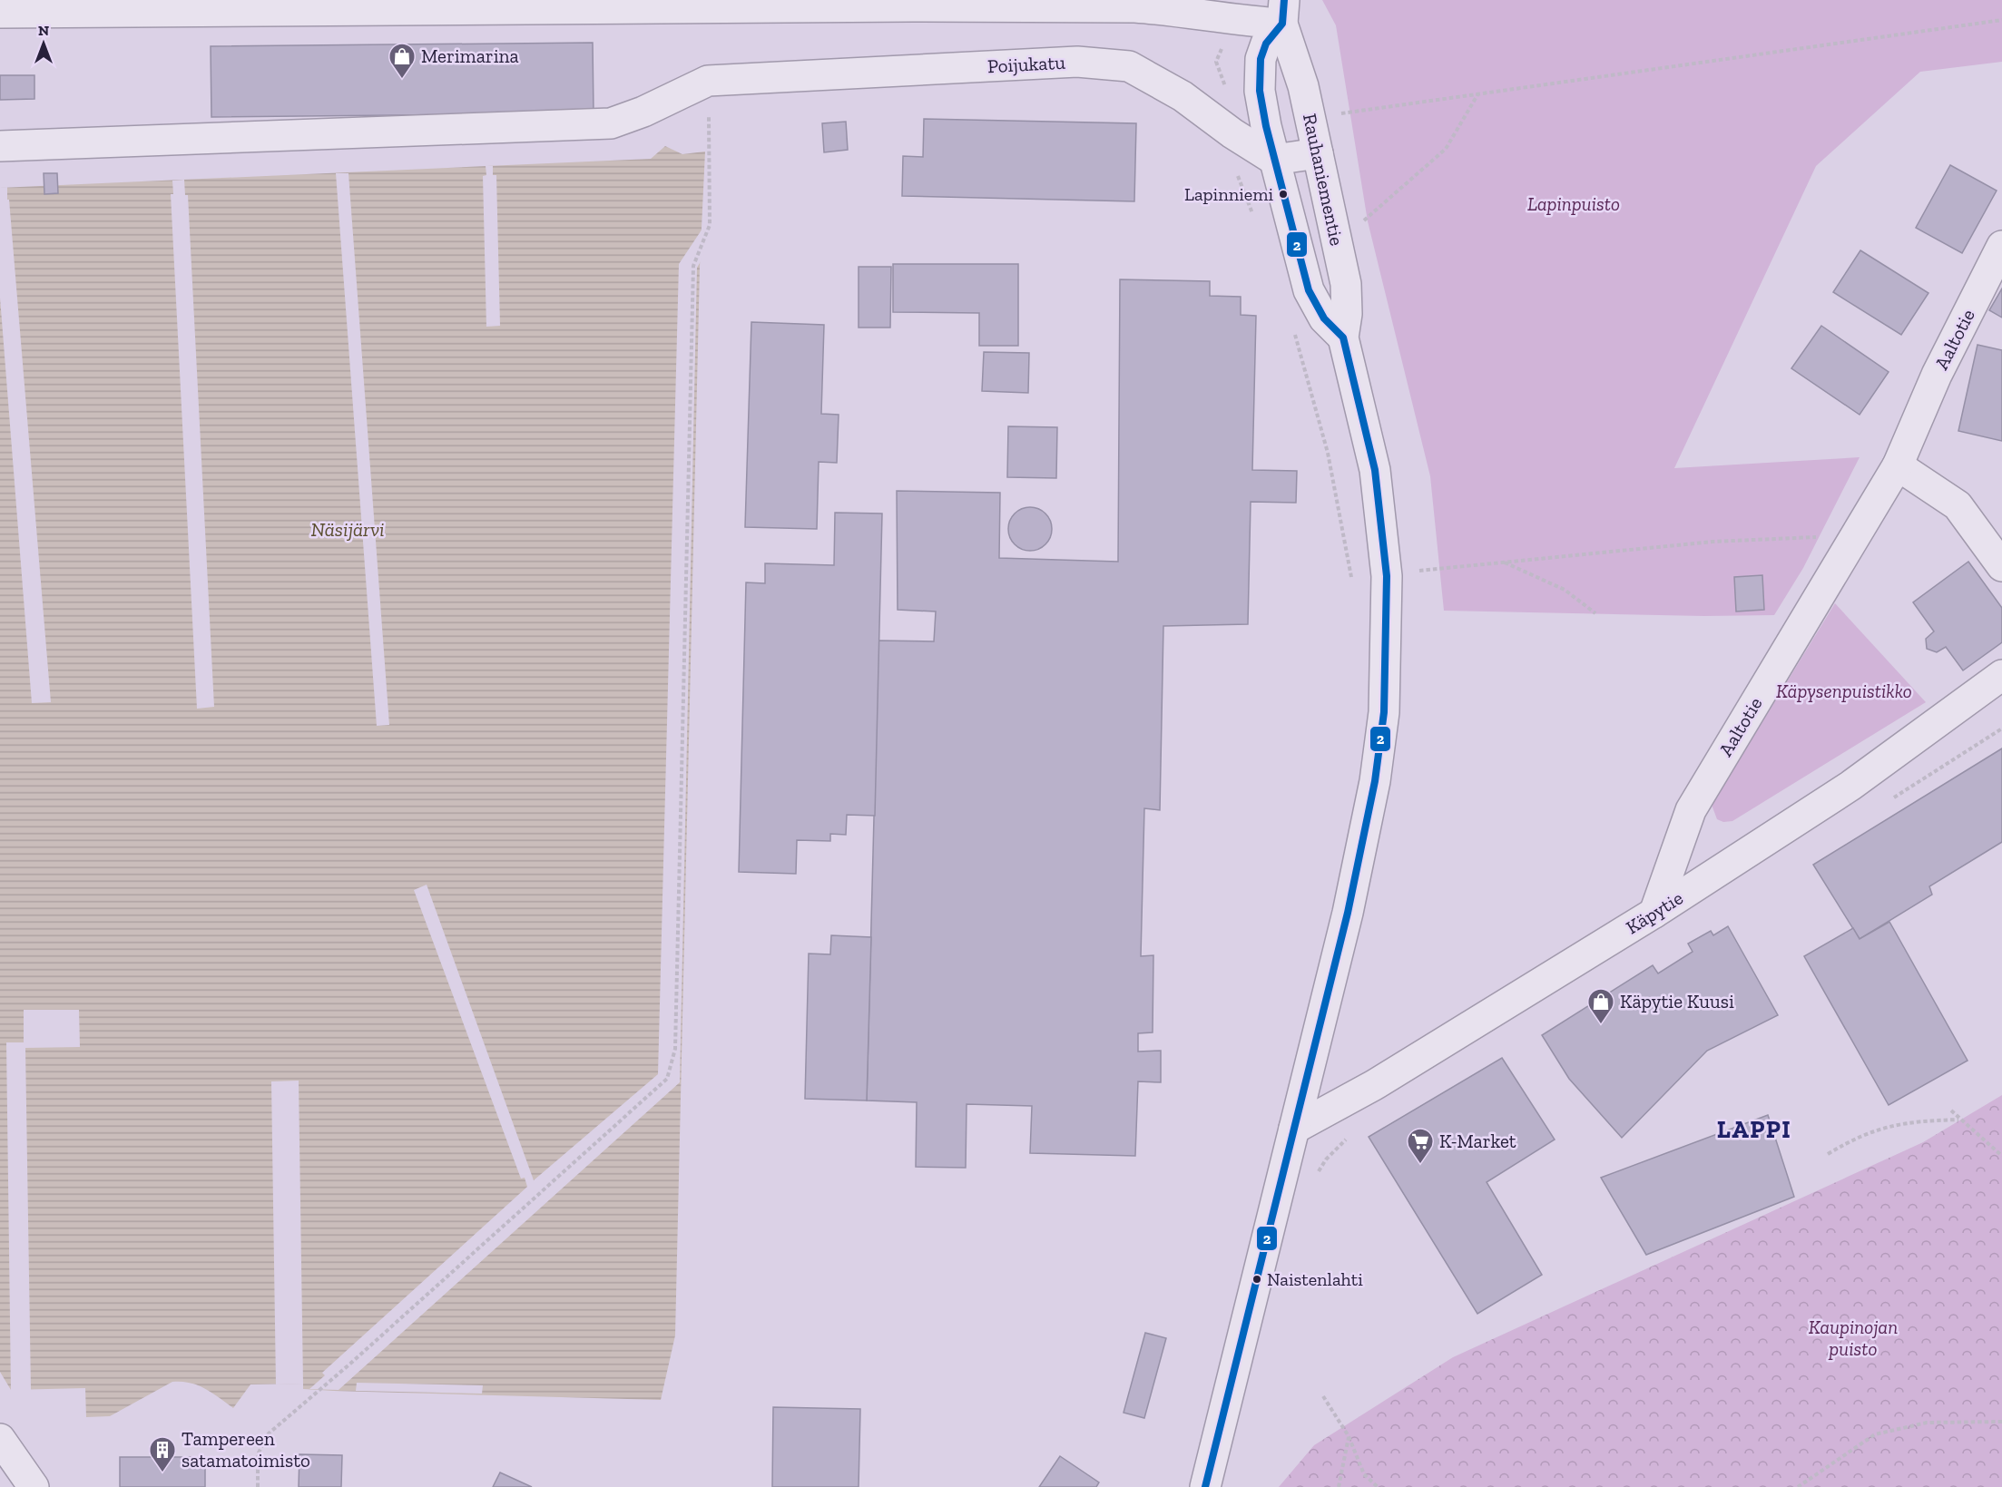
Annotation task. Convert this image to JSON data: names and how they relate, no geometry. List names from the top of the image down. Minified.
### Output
{"streets":{"street":["Poijukatu","Rauhaniementie","Aaltotie","Käpytie"]},"crossings":[["Poijukatu","Rauhaniementie"],["Rauhaniementie","Käpytie"],["Aaltotie","Käpytie"]],"districts":["LAPPI"],"water":["Näsijärvi"],"parks":["Lapinpuisto","Käpysenpuistikko","Kaupinojan puisto"],"places":{"shop":["Merimarina","Käpytie Kuusi"],"other":["Lapinniemi","Naistenlahti"],"supermarket":["K-Market"],"building":["Tampereen satamatoimisto"]},"lines":["transit line 2"],"north":"top"}
